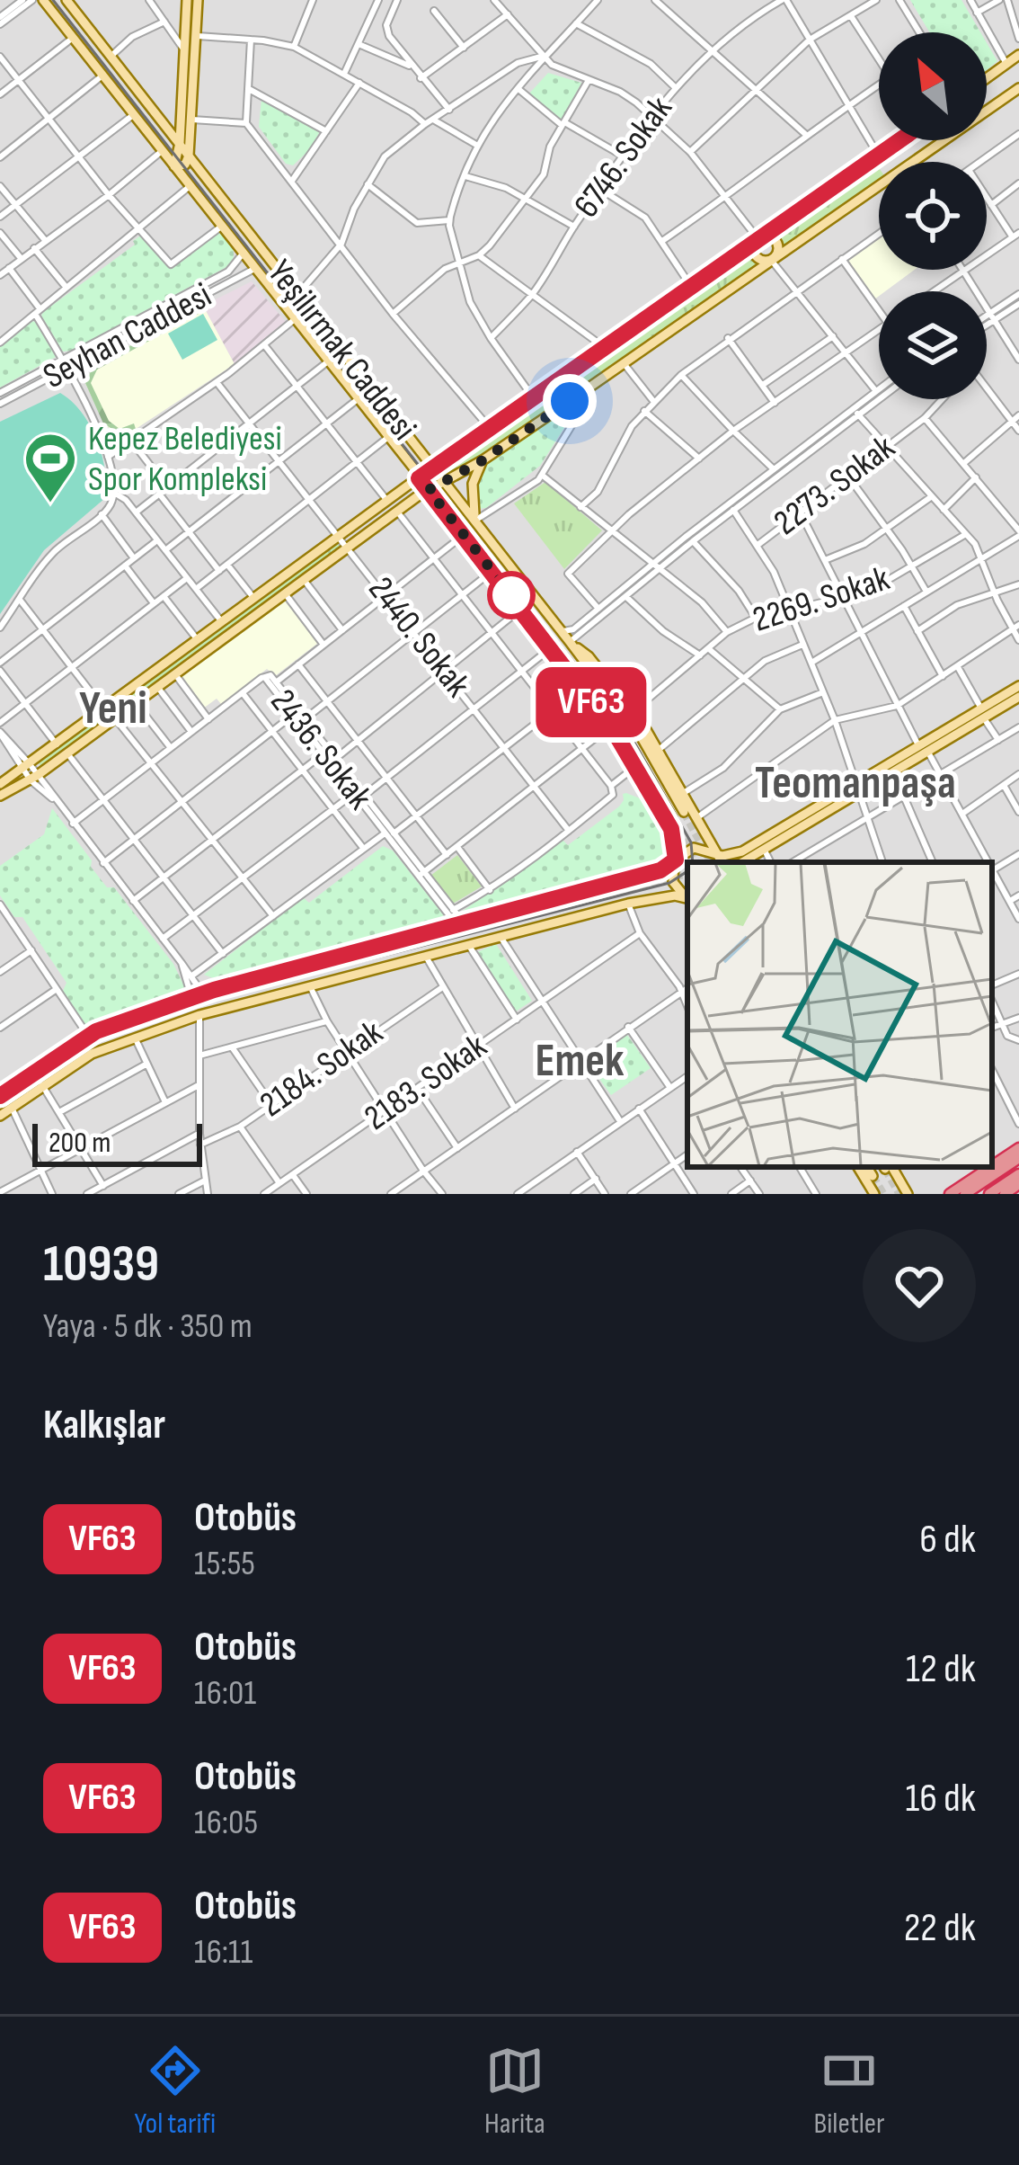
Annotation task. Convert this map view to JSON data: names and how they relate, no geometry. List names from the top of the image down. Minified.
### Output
{"streets":{"main road":["Yeşilırmak Caddesi"],"street":["6746. Sokak","Seyhan Caddesi","2273. Sokak","2269. Sokak","2440. Sokak","2436. Sokak","2184. Sokak","2183. Sokak"]},"crossings":[["Seyhan Caddesi","Yeşilırmak Caddesi"]],"districts":["Yeni","Teomanpaşa","Emek"],"places":{"sports":["Kepez Belediyesi Spor Kompleksi"]},"lines":["bus line VF63"],"scale_bar":"200 m","north":"top left","page":{"on_map":"VF63","scale":"200 m","heading":[["10939","Yaya · 5 dk · 350 m"],"Kalkışlar"],"list":[{"mark":"VF63","name":"Otobüs","note":"15:55","value":"6 dk"},{"mark":"VF63","name":"Otobüs","note":"16:01","value":"12 dk"},{"mark":"VF63","name":"Otobüs","note":"16:05","value":"16 dk"},{"mark":"VF63","name":"Otobüs","note":"16:11","value":"22 dk"}],"tabs":["Yol tarifi","Harita","Biletler"]}}
